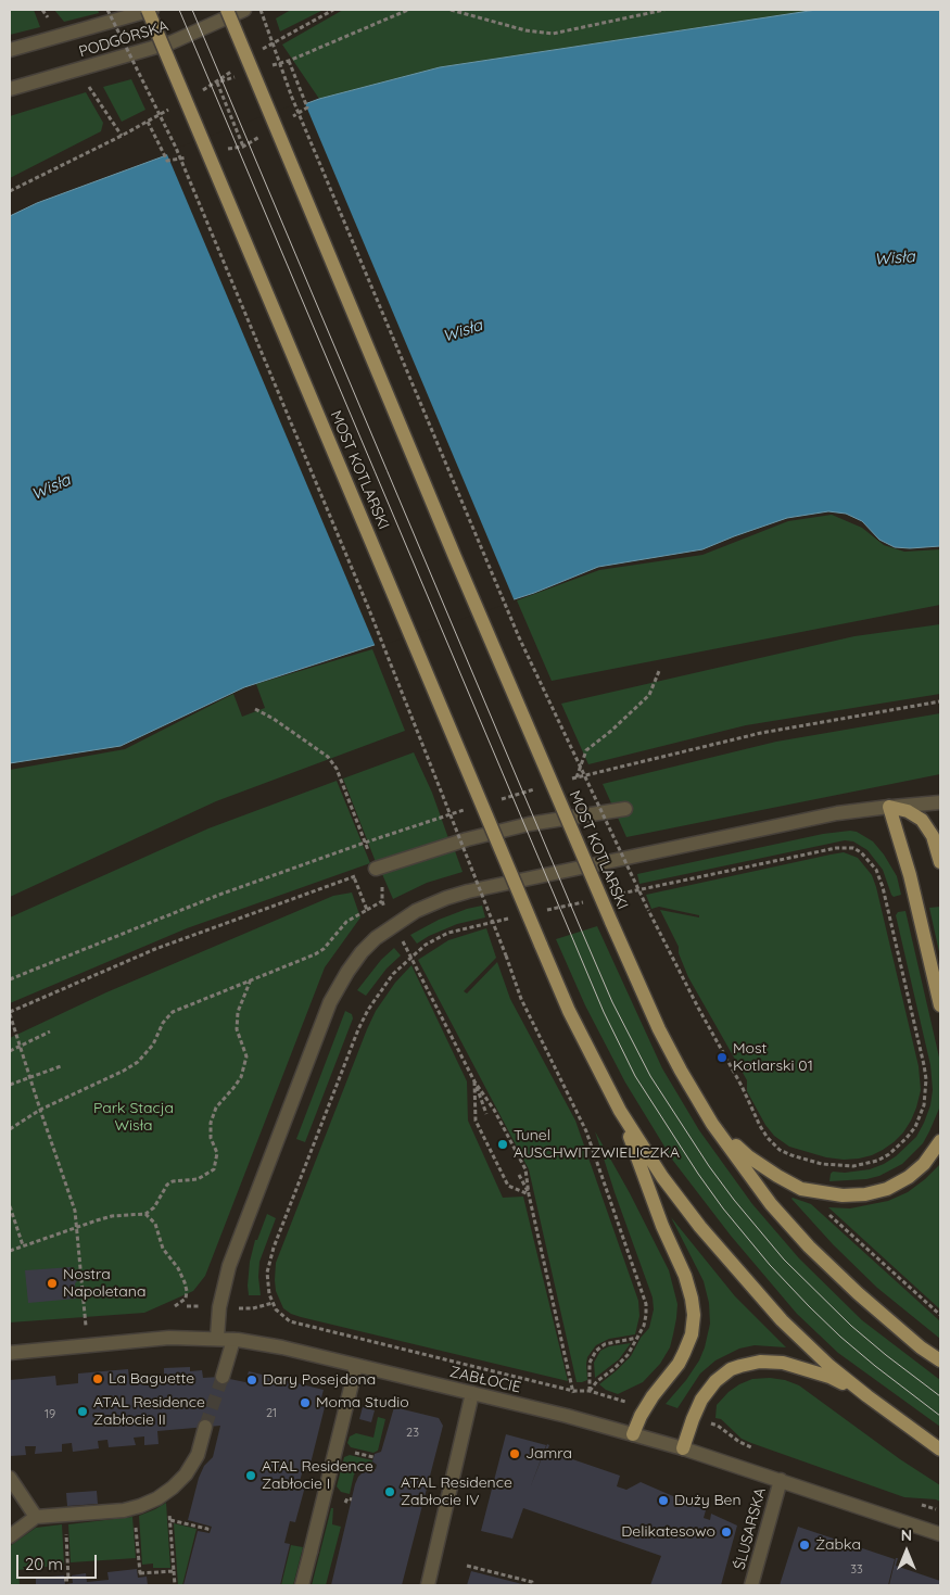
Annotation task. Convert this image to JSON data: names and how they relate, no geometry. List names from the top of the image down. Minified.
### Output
{"streets":{"main road":["MOST KOTLARSKI"],"street":["PODGÓRSKA","ZABŁOCIE","ŚLUSARSKA"]},"crossings":[["ZABŁOCIE","ŚLUSARSKA"]],"water":["Wisła"],"parks":["Park Stacja Wisła"],"places":["Most Kotlarski 01","Tunel AUSCHWITZWIELICZKA","Nostra Napoletana","La Baguette","Dary Posejdona","Moma Studio","ATAL Residence Zabłocie II","Jamra","ATAL Residence Zabłocie I","ATAL Residence Zabłocie IV","Duży Ben","Delikatesowo","Żabka"],"house_numbers":["21","19","23","33"],"scale_bar":"20 m","north":"top"}
